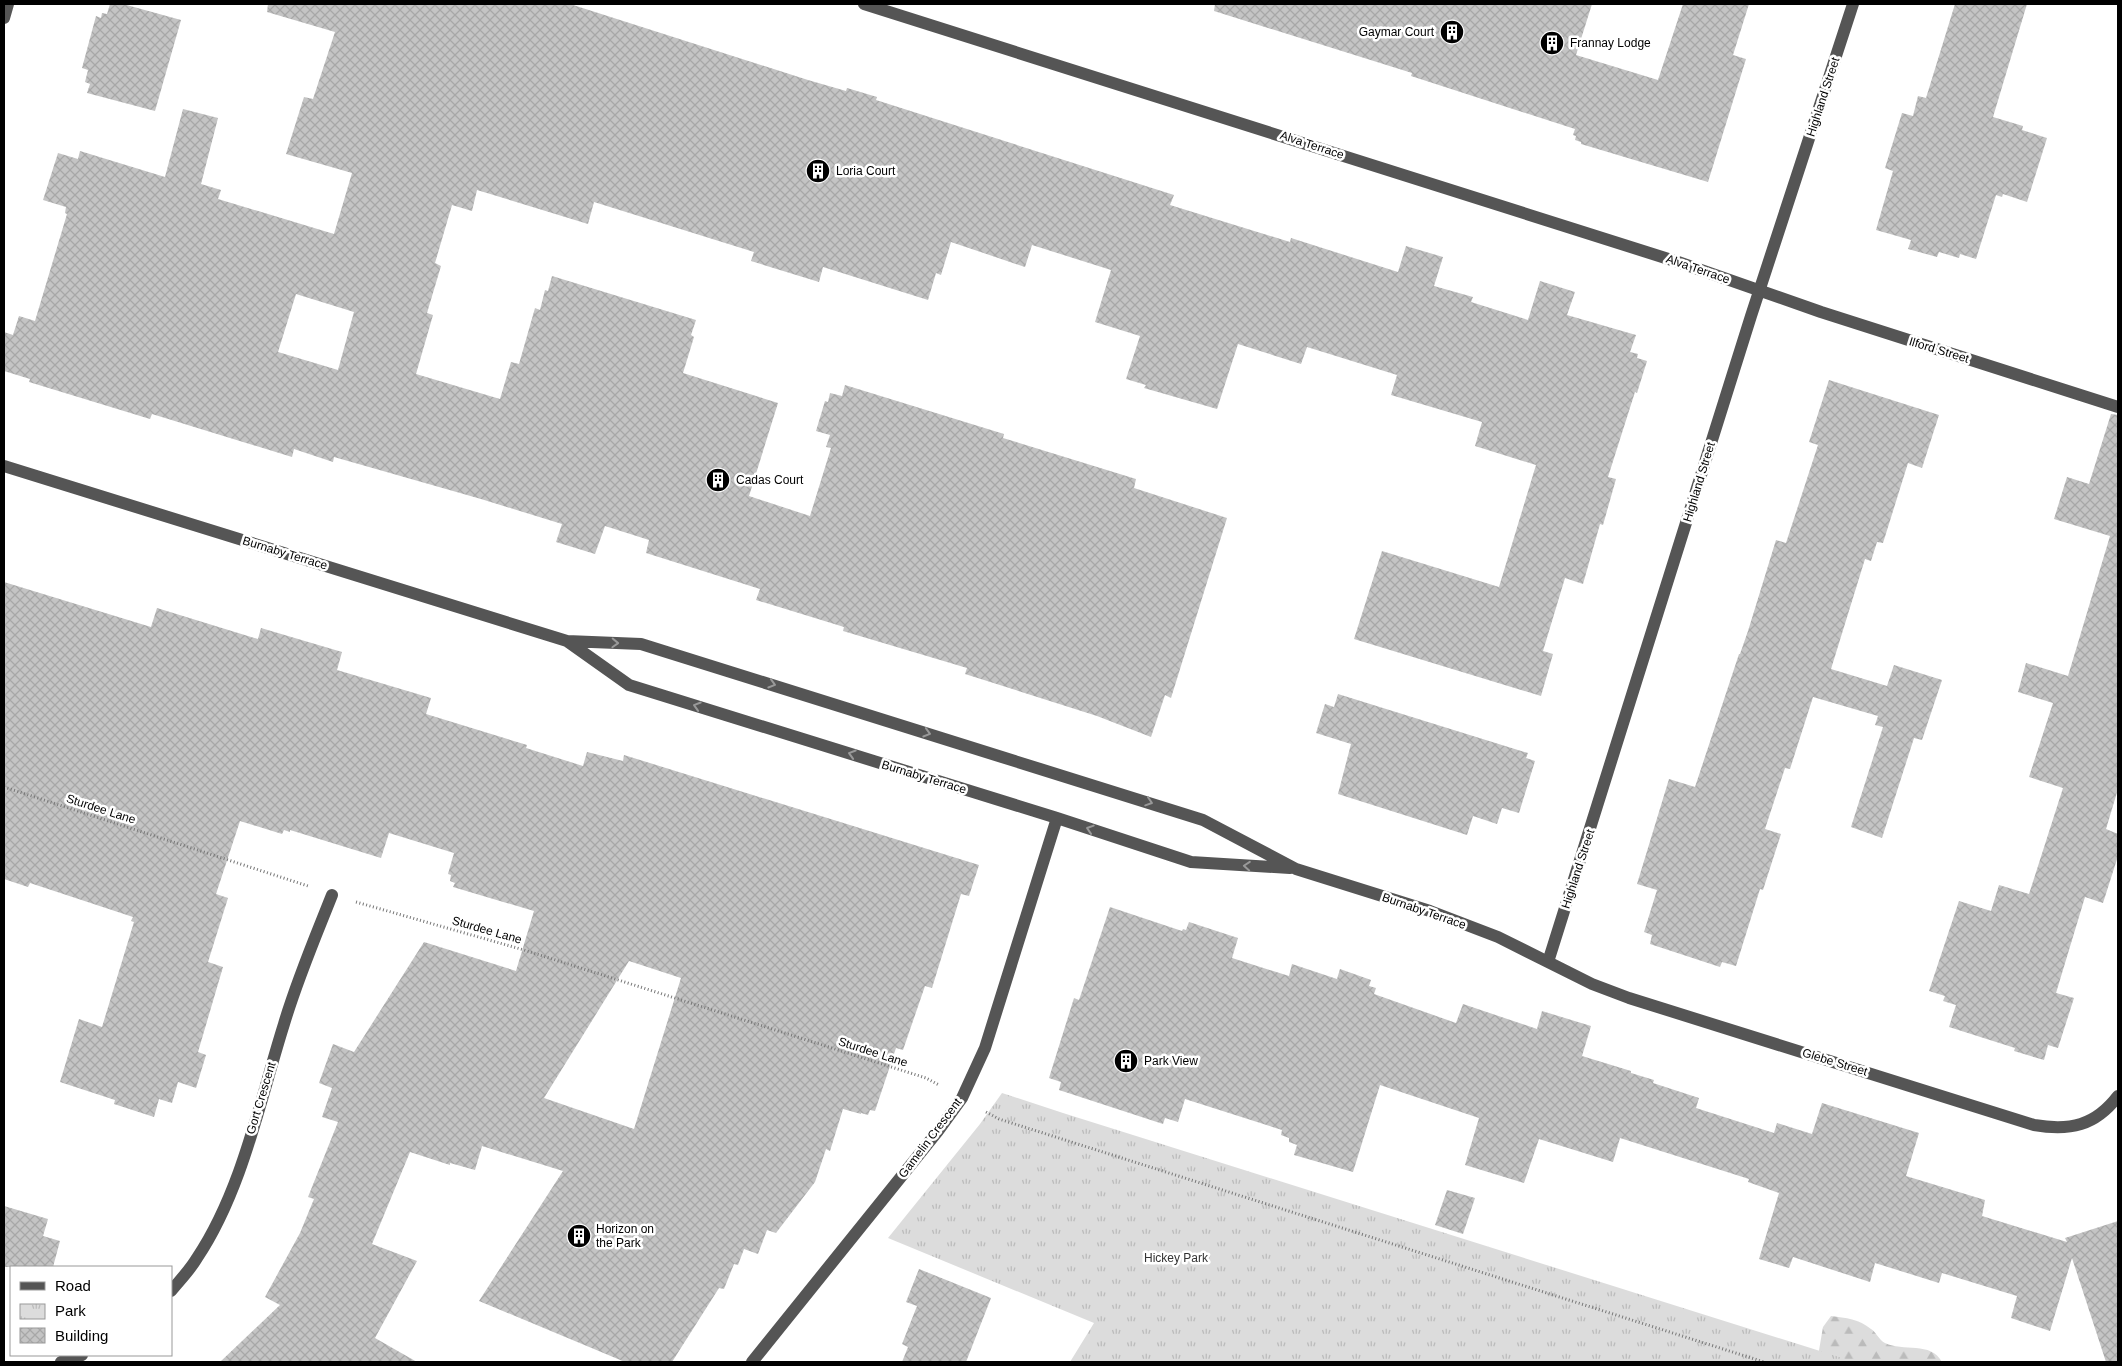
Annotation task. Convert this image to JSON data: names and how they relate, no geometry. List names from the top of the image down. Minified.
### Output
{"streets":{"street":["Highland Street","Alva Terrace","Ilford Street","Burnaby Terrace","Glebe Street","Gort Crescent","Gamelin Crescent"],"path":["Sturdee Lane"]},"crossings":[["Highland Street","Alva Terrace"],["Highland Street","Ilford Street"],["Highland Street","Burnaby Terrace"],["Highland Street","Glebe Street"],["Alva Terrace","Ilford Street"],["Burnaby Terrace","Glebe Street"],["Burnaby Terrace","Gamelin Crescent"],["Sturdee Lane","Gort Crescent"],["Sturdee Lane","Gamelin Crescent"]],"parks":["Hickey Park"],"places":{"building":["Gaymar Court","Frannay Lodge","Loria Court","Cadas Court","Park View","Horizon on the Park"]},"legend":["Road","Park","Building"]}
